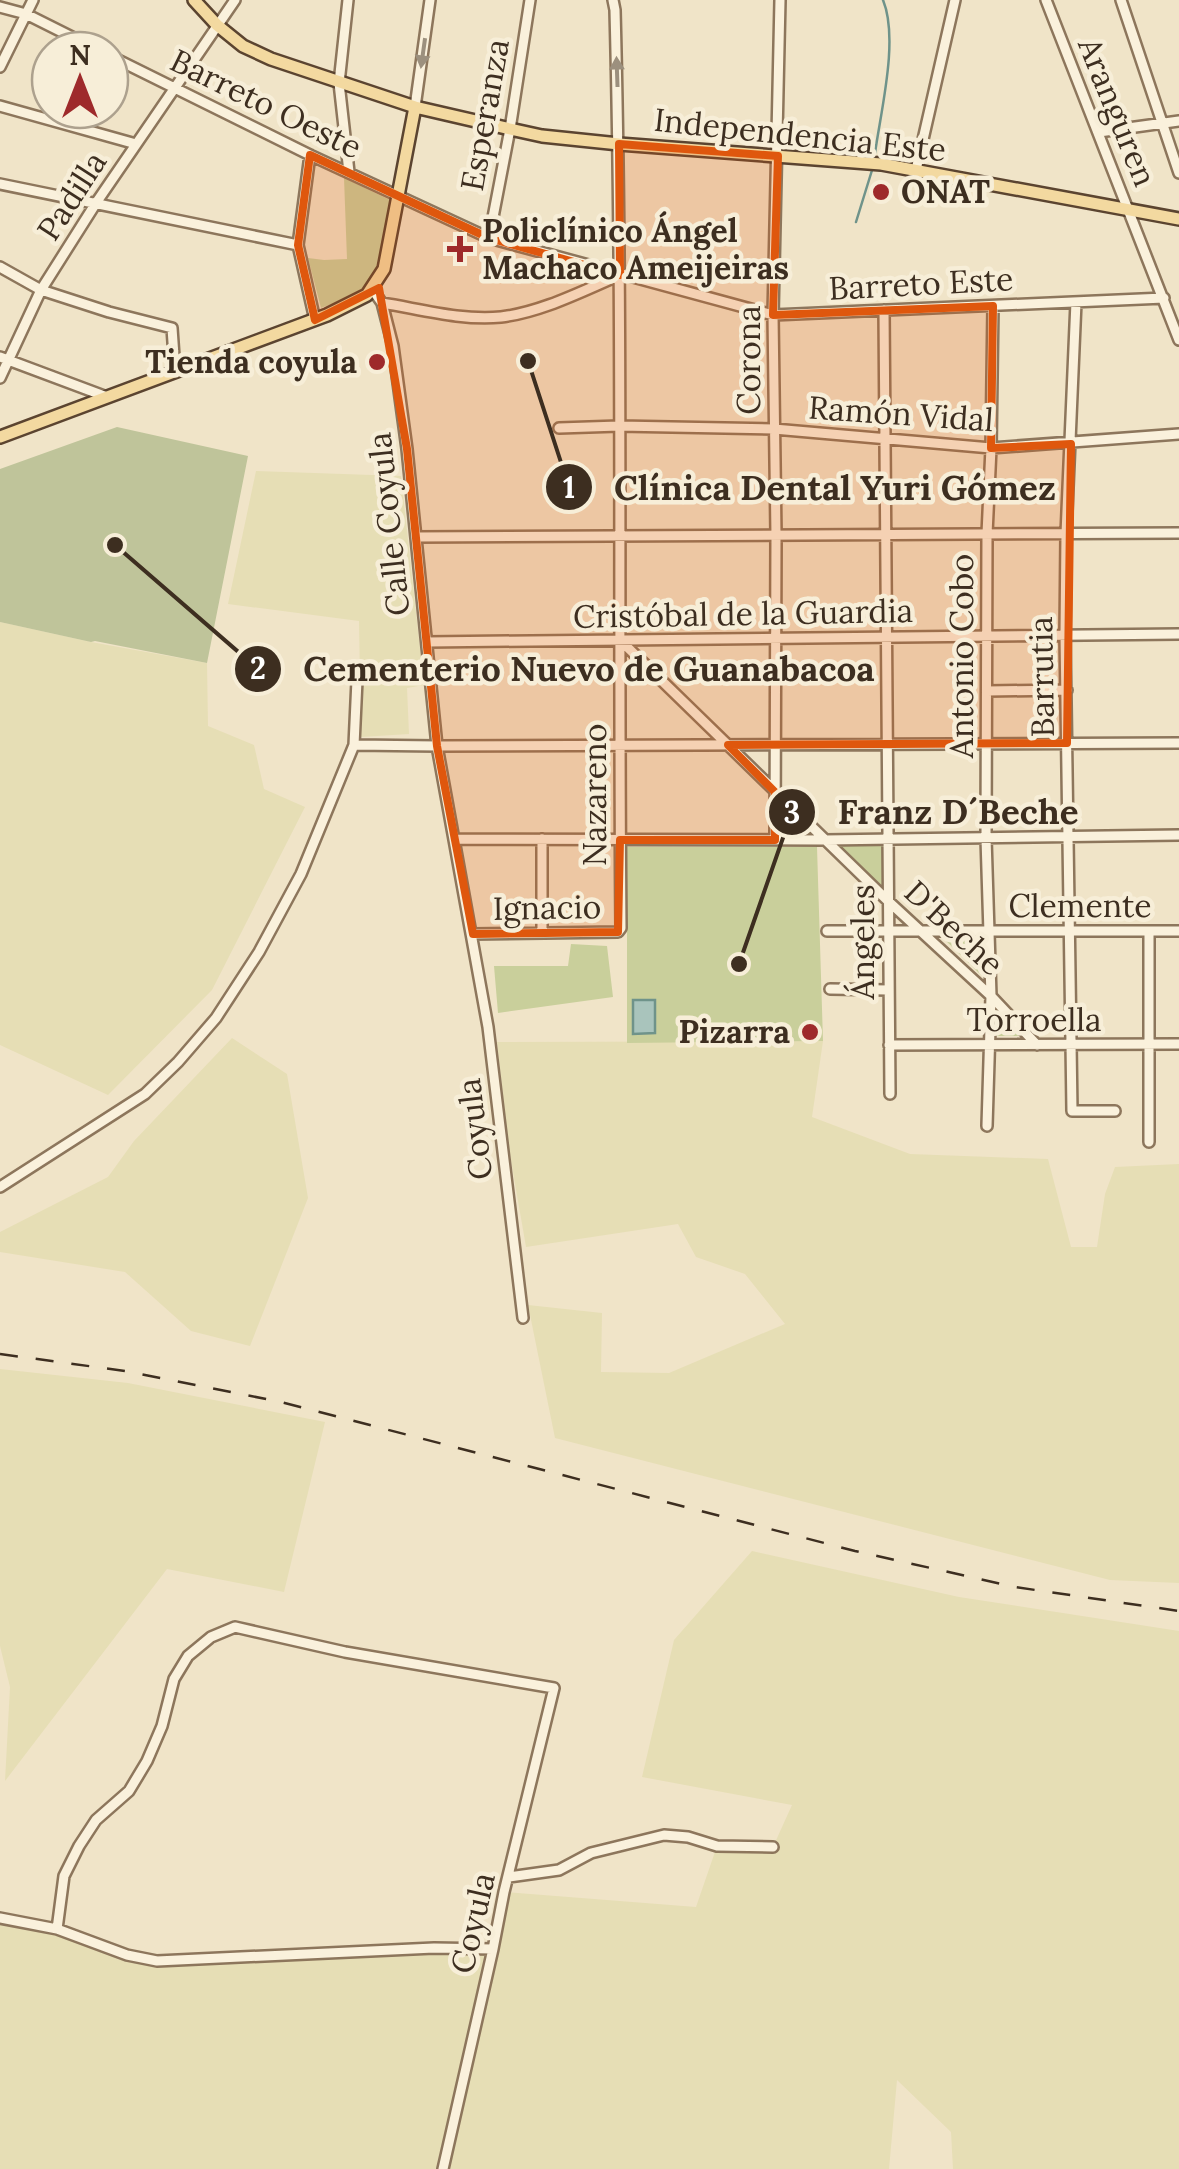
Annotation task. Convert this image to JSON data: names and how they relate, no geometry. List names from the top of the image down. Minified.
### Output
{"streets":{"main road":["Independencia Este"],"street":["Barreto Oeste","Aranguren","Esperanza","Padilla","Barreto Este","Corona","Ramón Vidal","Calle Coyula","Cristóbal de la Guardia","Antonio Cobo","Barrutia","Nazareno","Clemente","Ignacio","D'Beche","Ángeles","Torroella","Coyula"]},"crossings":[["Barreto Oeste","Padilla"],["Barreto Oeste","Barreto Este"],["Aranguren","Independencia Este"],["Aranguren","Barreto Este"],["Esperanza","Independencia Este"],["Esperanza","Barreto Este"],["Independencia Este","Padilla"],["Independencia Este","Corona"],["Independencia Este","Nazareno"],["Barreto Este","Corona"],["Barreto Este","Antonio Cobo"],["Barreto Este","Barrutia"],["Barreto Este","Nazareno"],["Barreto Este","Ángeles"],["Corona","Ramón Vidal"],["Corona","Cristóbal de la Guardia"],["Corona","D'Beche"],["Ramón Vidal","Antonio Cobo"],["Ramón Vidal","Barrutia"],["Ramón Vidal","Nazareno"],["Ramón Vidal","Ángeles"],["Calle Coyula","Cristóbal de la Guardia"],["Calle Coyula","Ignacio"],["Calle Coyula","Coyula"],["Cristóbal de la Guardia","Antonio Cobo"],["Cristóbal de la Guardia","Barrutia"],["Cristóbal de la Guardia","Nazareno"],["Cristóbal de la Guardia","D'Beche"],["Cristóbal de la Guardia","Ángeles"],["Antonio Cobo","Clemente"],["Antonio Cobo","D'Beche"],["Antonio Cobo","Torroella"],["Barrutia","Clemente"],["Barrutia","Torroella"],["Nazareno","Ignacio"],["Nazareno","D'Beche"],["Clemente","D'Beche"],["Clemente","Ángeles"],["Ignacio","Coyula"],["D'Beche","Ángeles"],["D'Beche","Torroella"],["Ángeles","Torroella"]],"places":{"other":["ONAT","Clínica Dental Yuri Gómez","Tienda coyula","Cementerio Nuevo de Guanabacoa","Franz D´Beche","Pizarra"],"health":["Policlínico Ángel Machaco Ameijeiras"]},"north":"top"}
